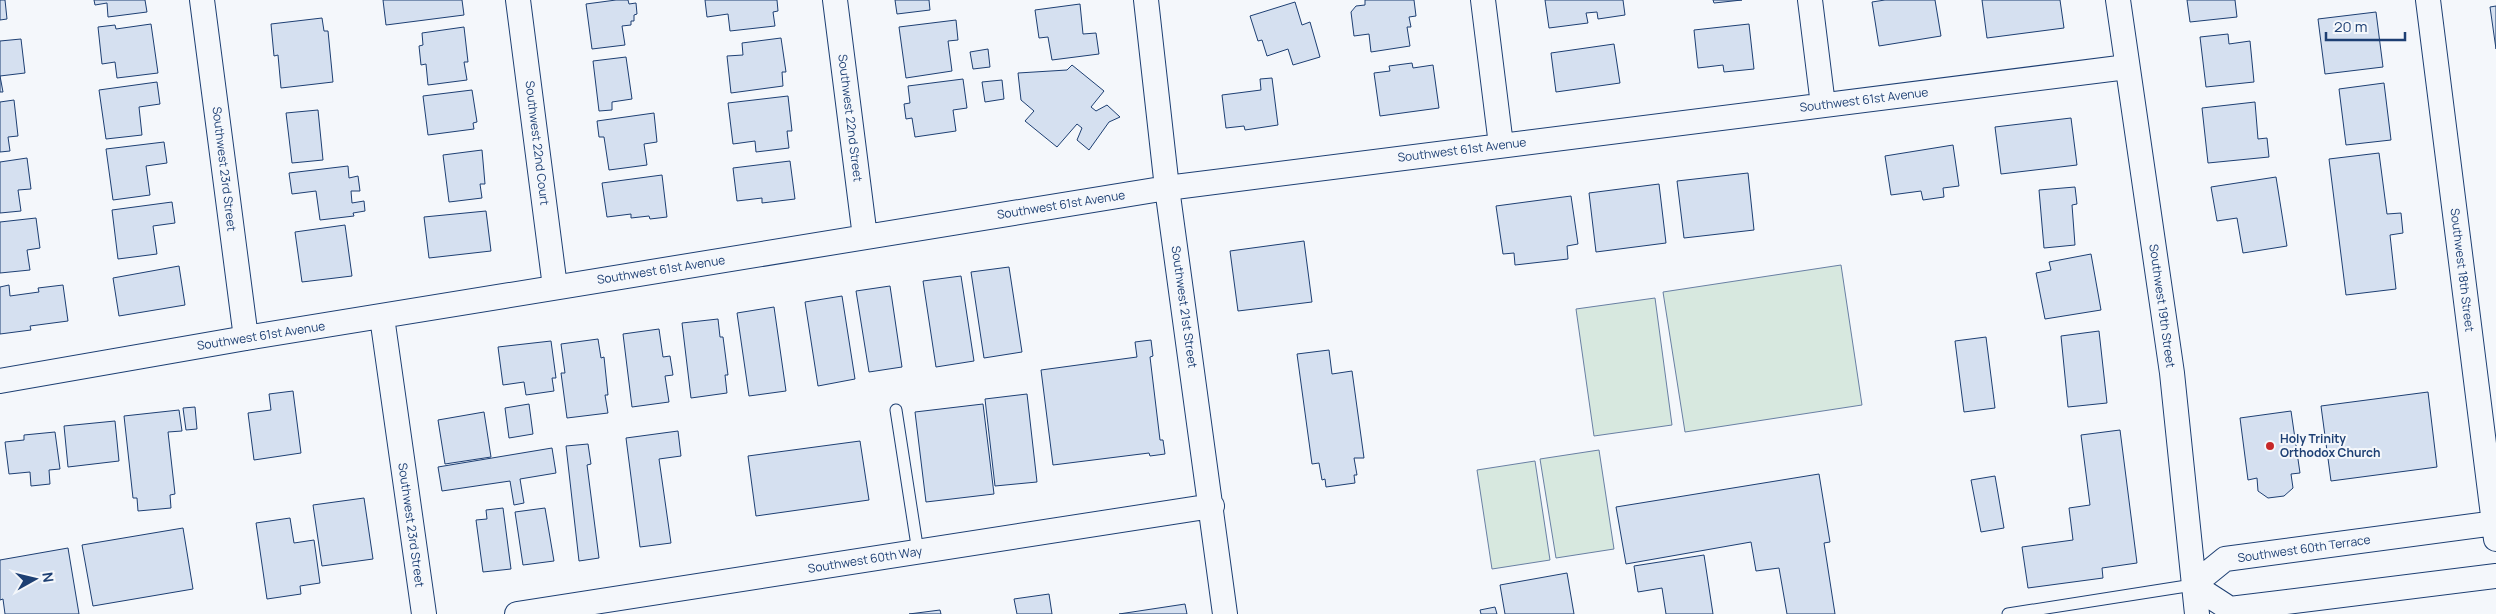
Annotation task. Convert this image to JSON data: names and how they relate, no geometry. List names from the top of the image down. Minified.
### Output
{"streets":{"street":["Southwest 61st Avenue","Southwest 22nd Street","Southwest 22nd Court","Southwest 23rd Street","Southwest 18th Street","Southwest 19th Street","Southwest 21st Street","Southwest 60th Terrace","Southwest 60th Way"]},"crossings":[["Southwest 61st Avenue","Southwest 22nd Street"],["Southwest 61st Avenue","Southwest 22nd Court"],["Southwest 61st Avenue","Southwest 23rd Street"],["Southwest 61st Avenue","Southwest 19th Street"],["Southwest 61st Avenue","Southwest 21st Street"],["Southwest 18th Street","Southwest 60th Terrace"],["Southwest 19th Street","Southwest 60th Terrace"],["Southwest 21st Street","Southwest 60th Way"]],"places":["Holy Trinity Orthodox Church"],"scale_bar":"20 m","north":"right"}
